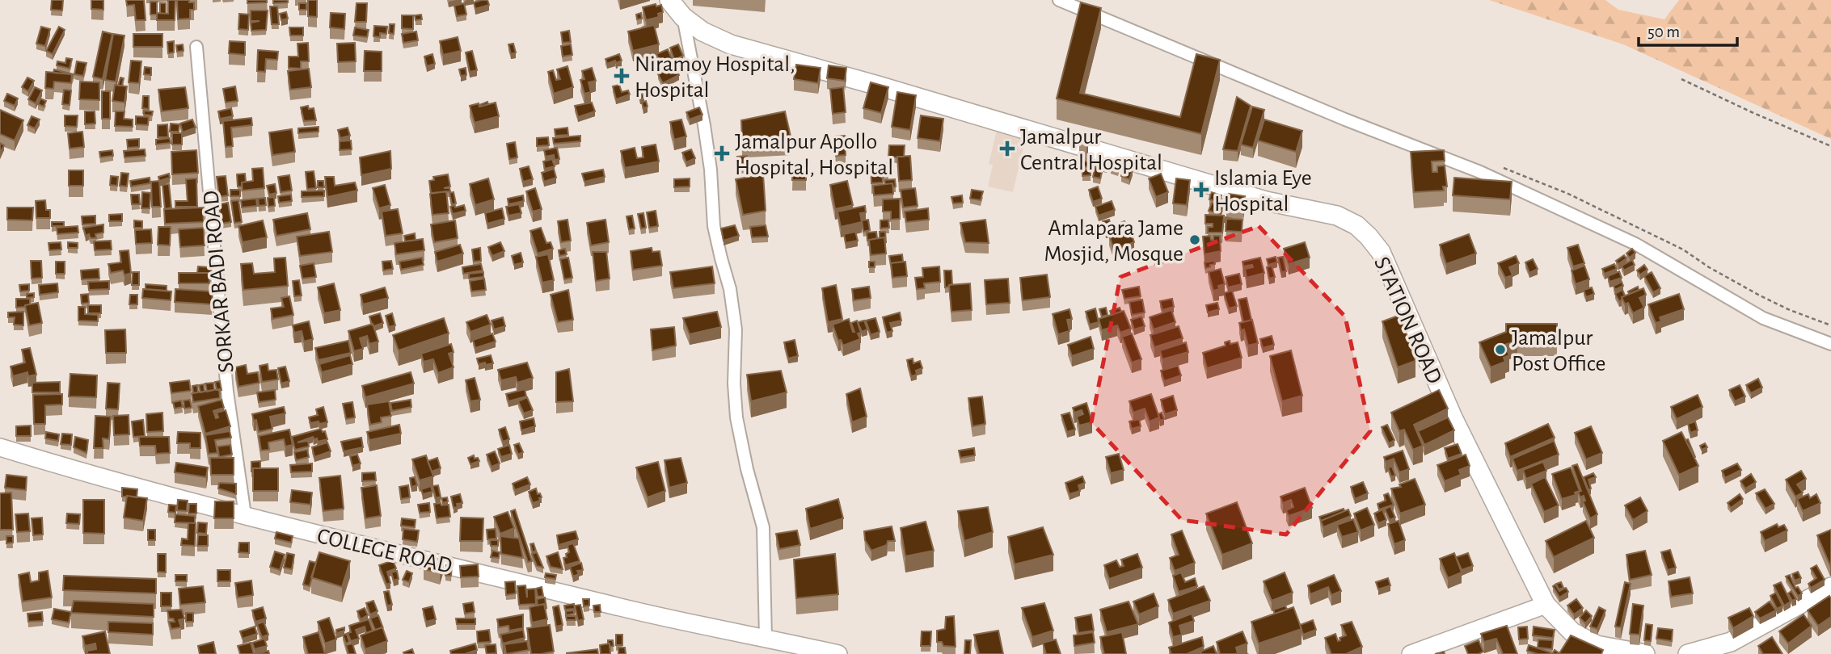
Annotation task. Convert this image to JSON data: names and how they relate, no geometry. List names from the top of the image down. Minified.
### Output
{"streets":{"main road":["STATION ROAD","COLLEGE ROAD"],"street":["SORKAR BADI ROAD"]},"crossings":[["SORKAR BADI ROAD","COLLEGE ROAD"]],"places":{"health":["Niramoy Hospital, Hospital","Jamalpur Central Hospital","Jamalpur Apollo Hospital, Hospital","Islamia Eye Hospital"],"other":["Amlapara Jame Mosjid, Mosque","Jamalpur Post Office"]},"scale_bar":"50 m"}
